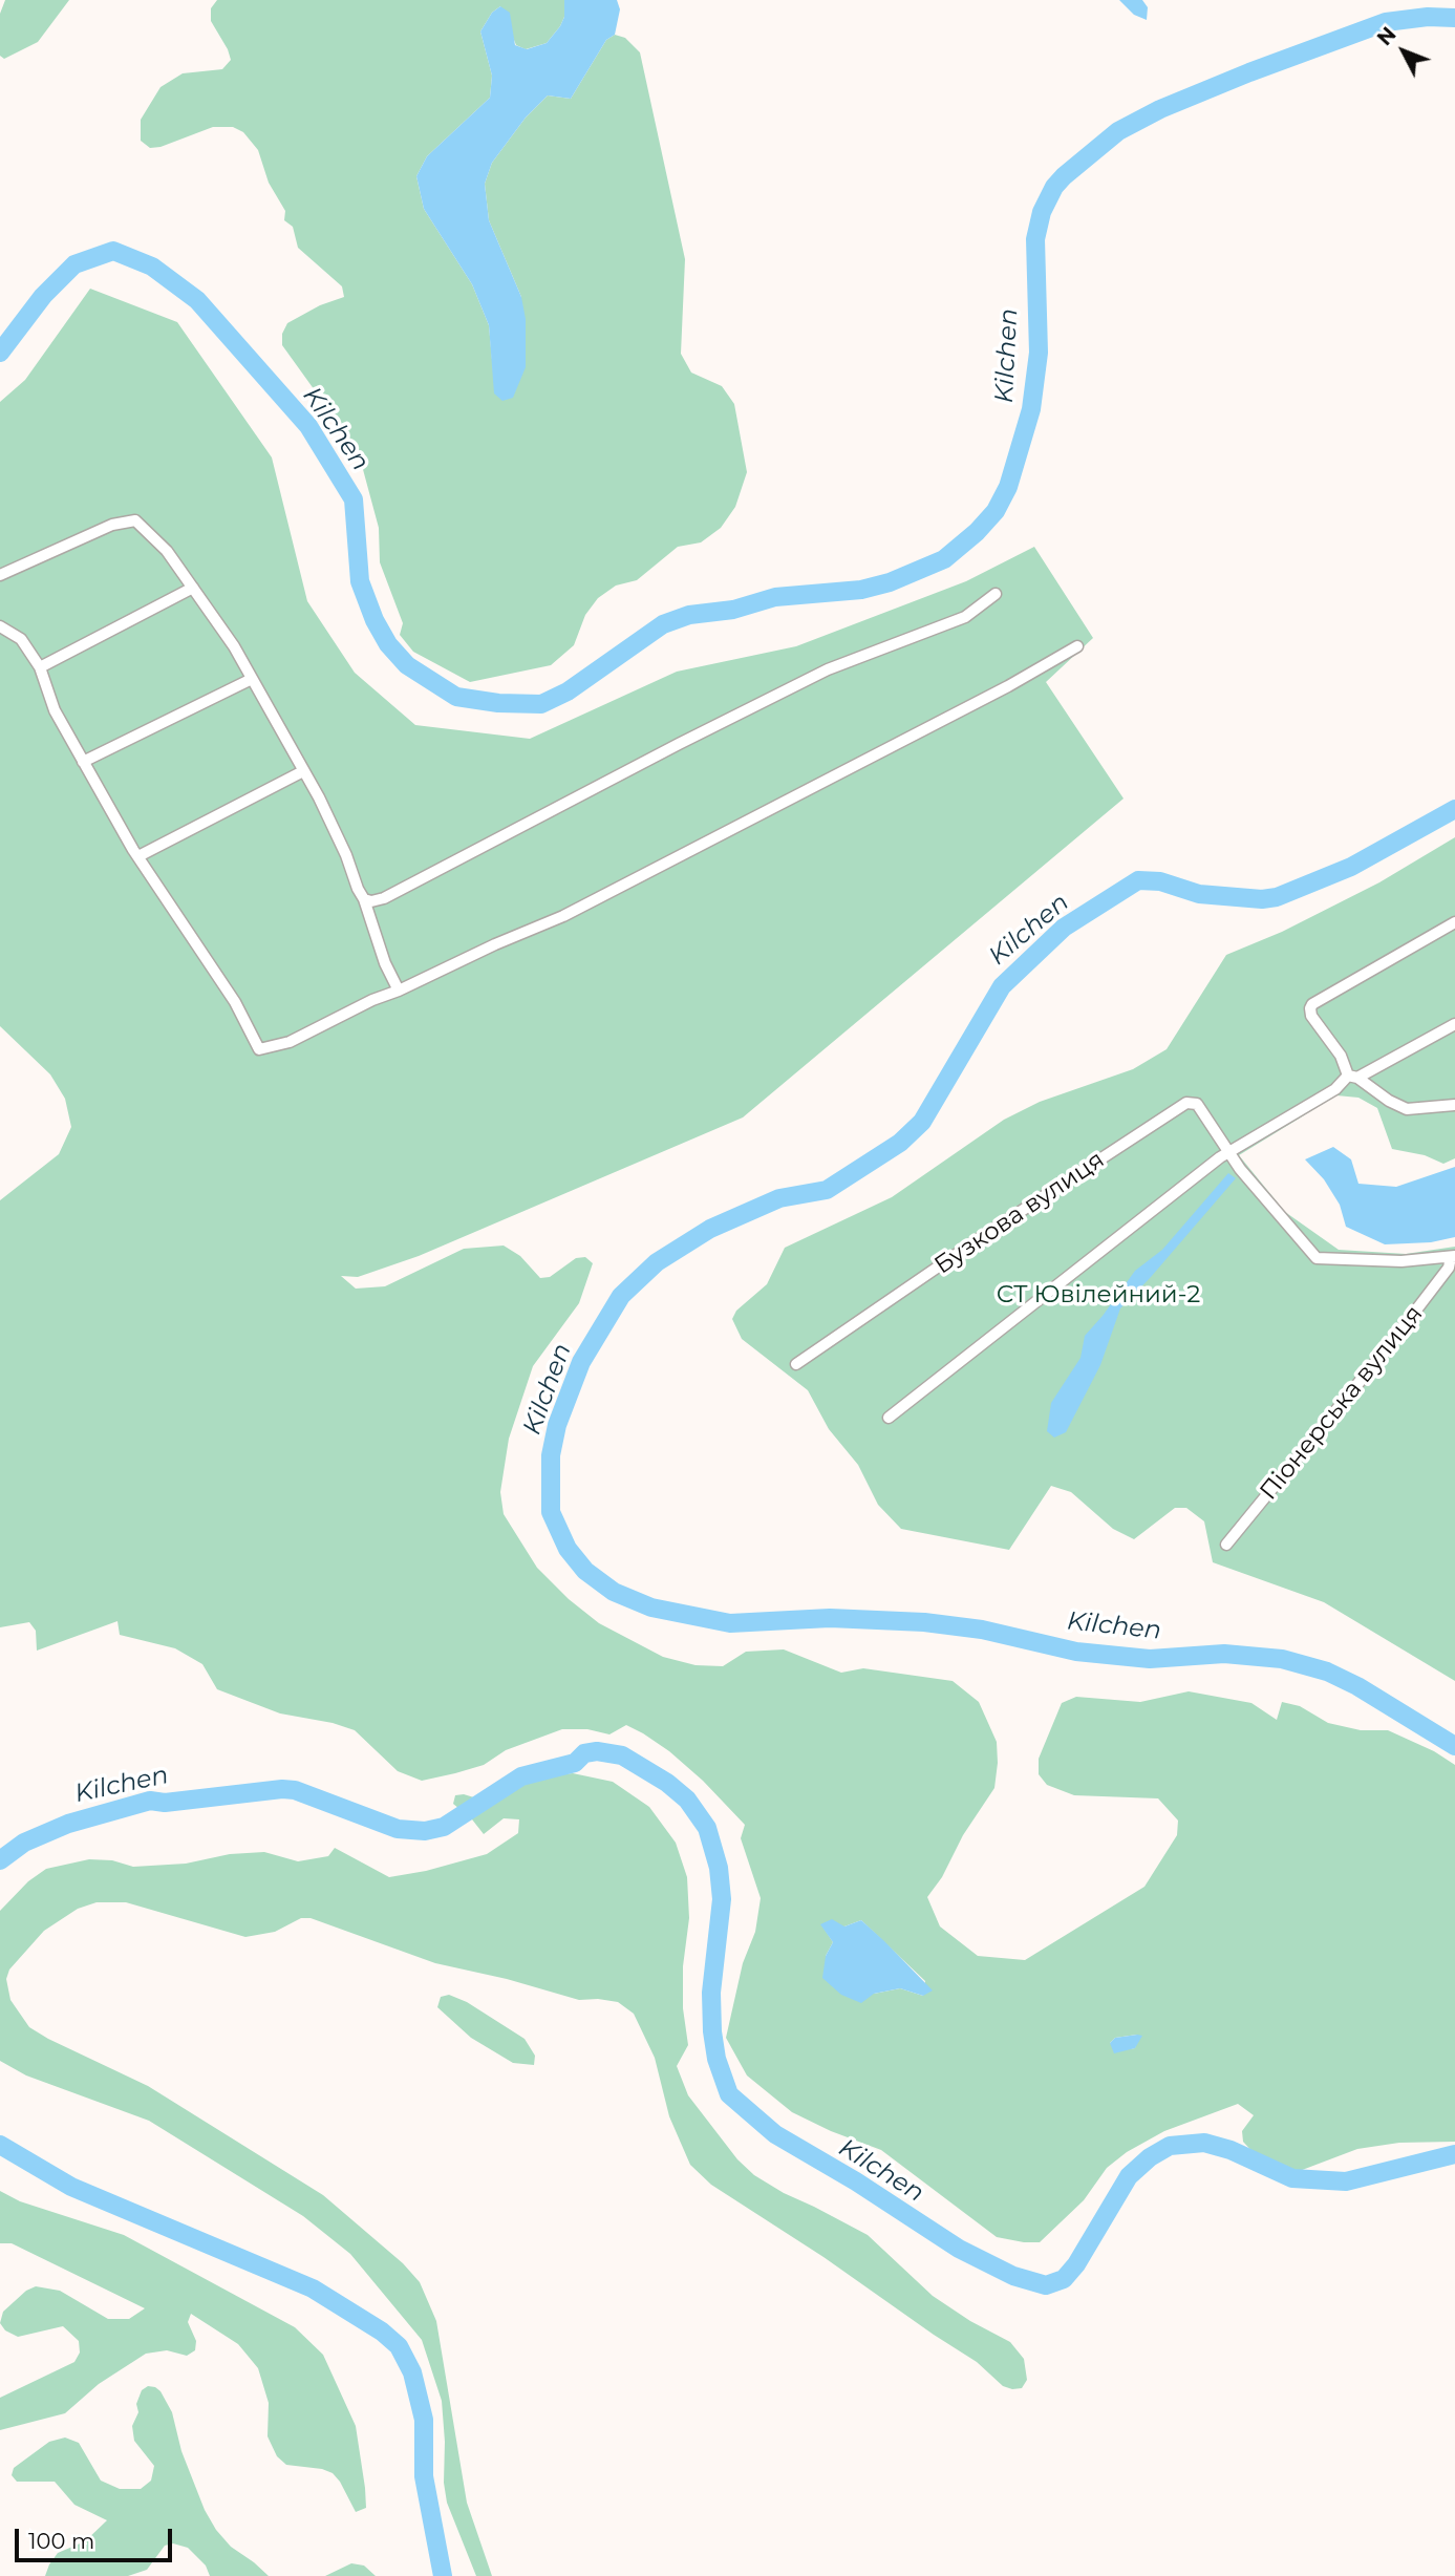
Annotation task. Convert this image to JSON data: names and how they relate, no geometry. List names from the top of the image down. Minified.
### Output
{"streets":{"street":["Бузкова вулиця","Піонерська вулиця"]},"water":["Kilchen"],"parks":["СT Ювілейний-2"],"scale_bar":"100 m","north":"top left"}
